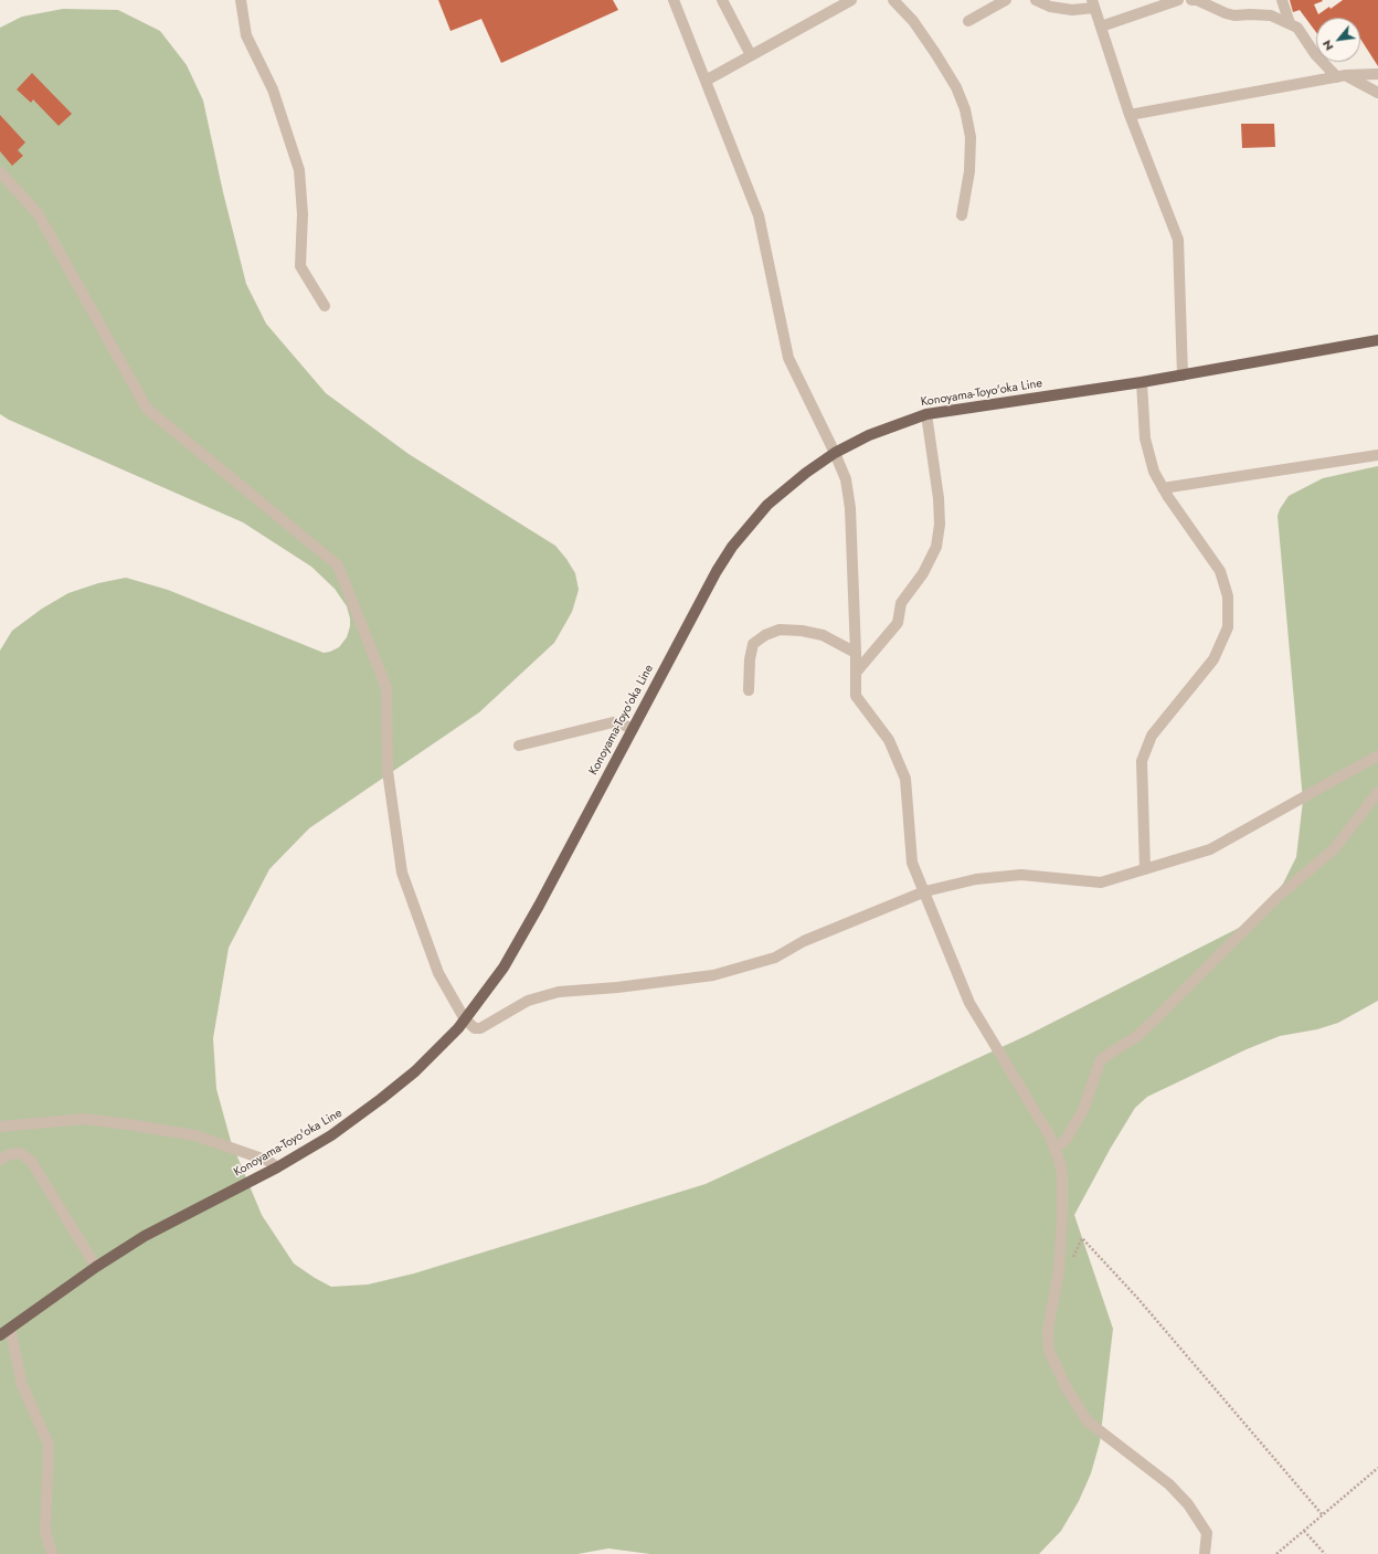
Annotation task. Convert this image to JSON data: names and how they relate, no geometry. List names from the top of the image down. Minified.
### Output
{"streets":{"main road":["Konoyama-Toyo'oka Line"]},"north":"bottom left"}
